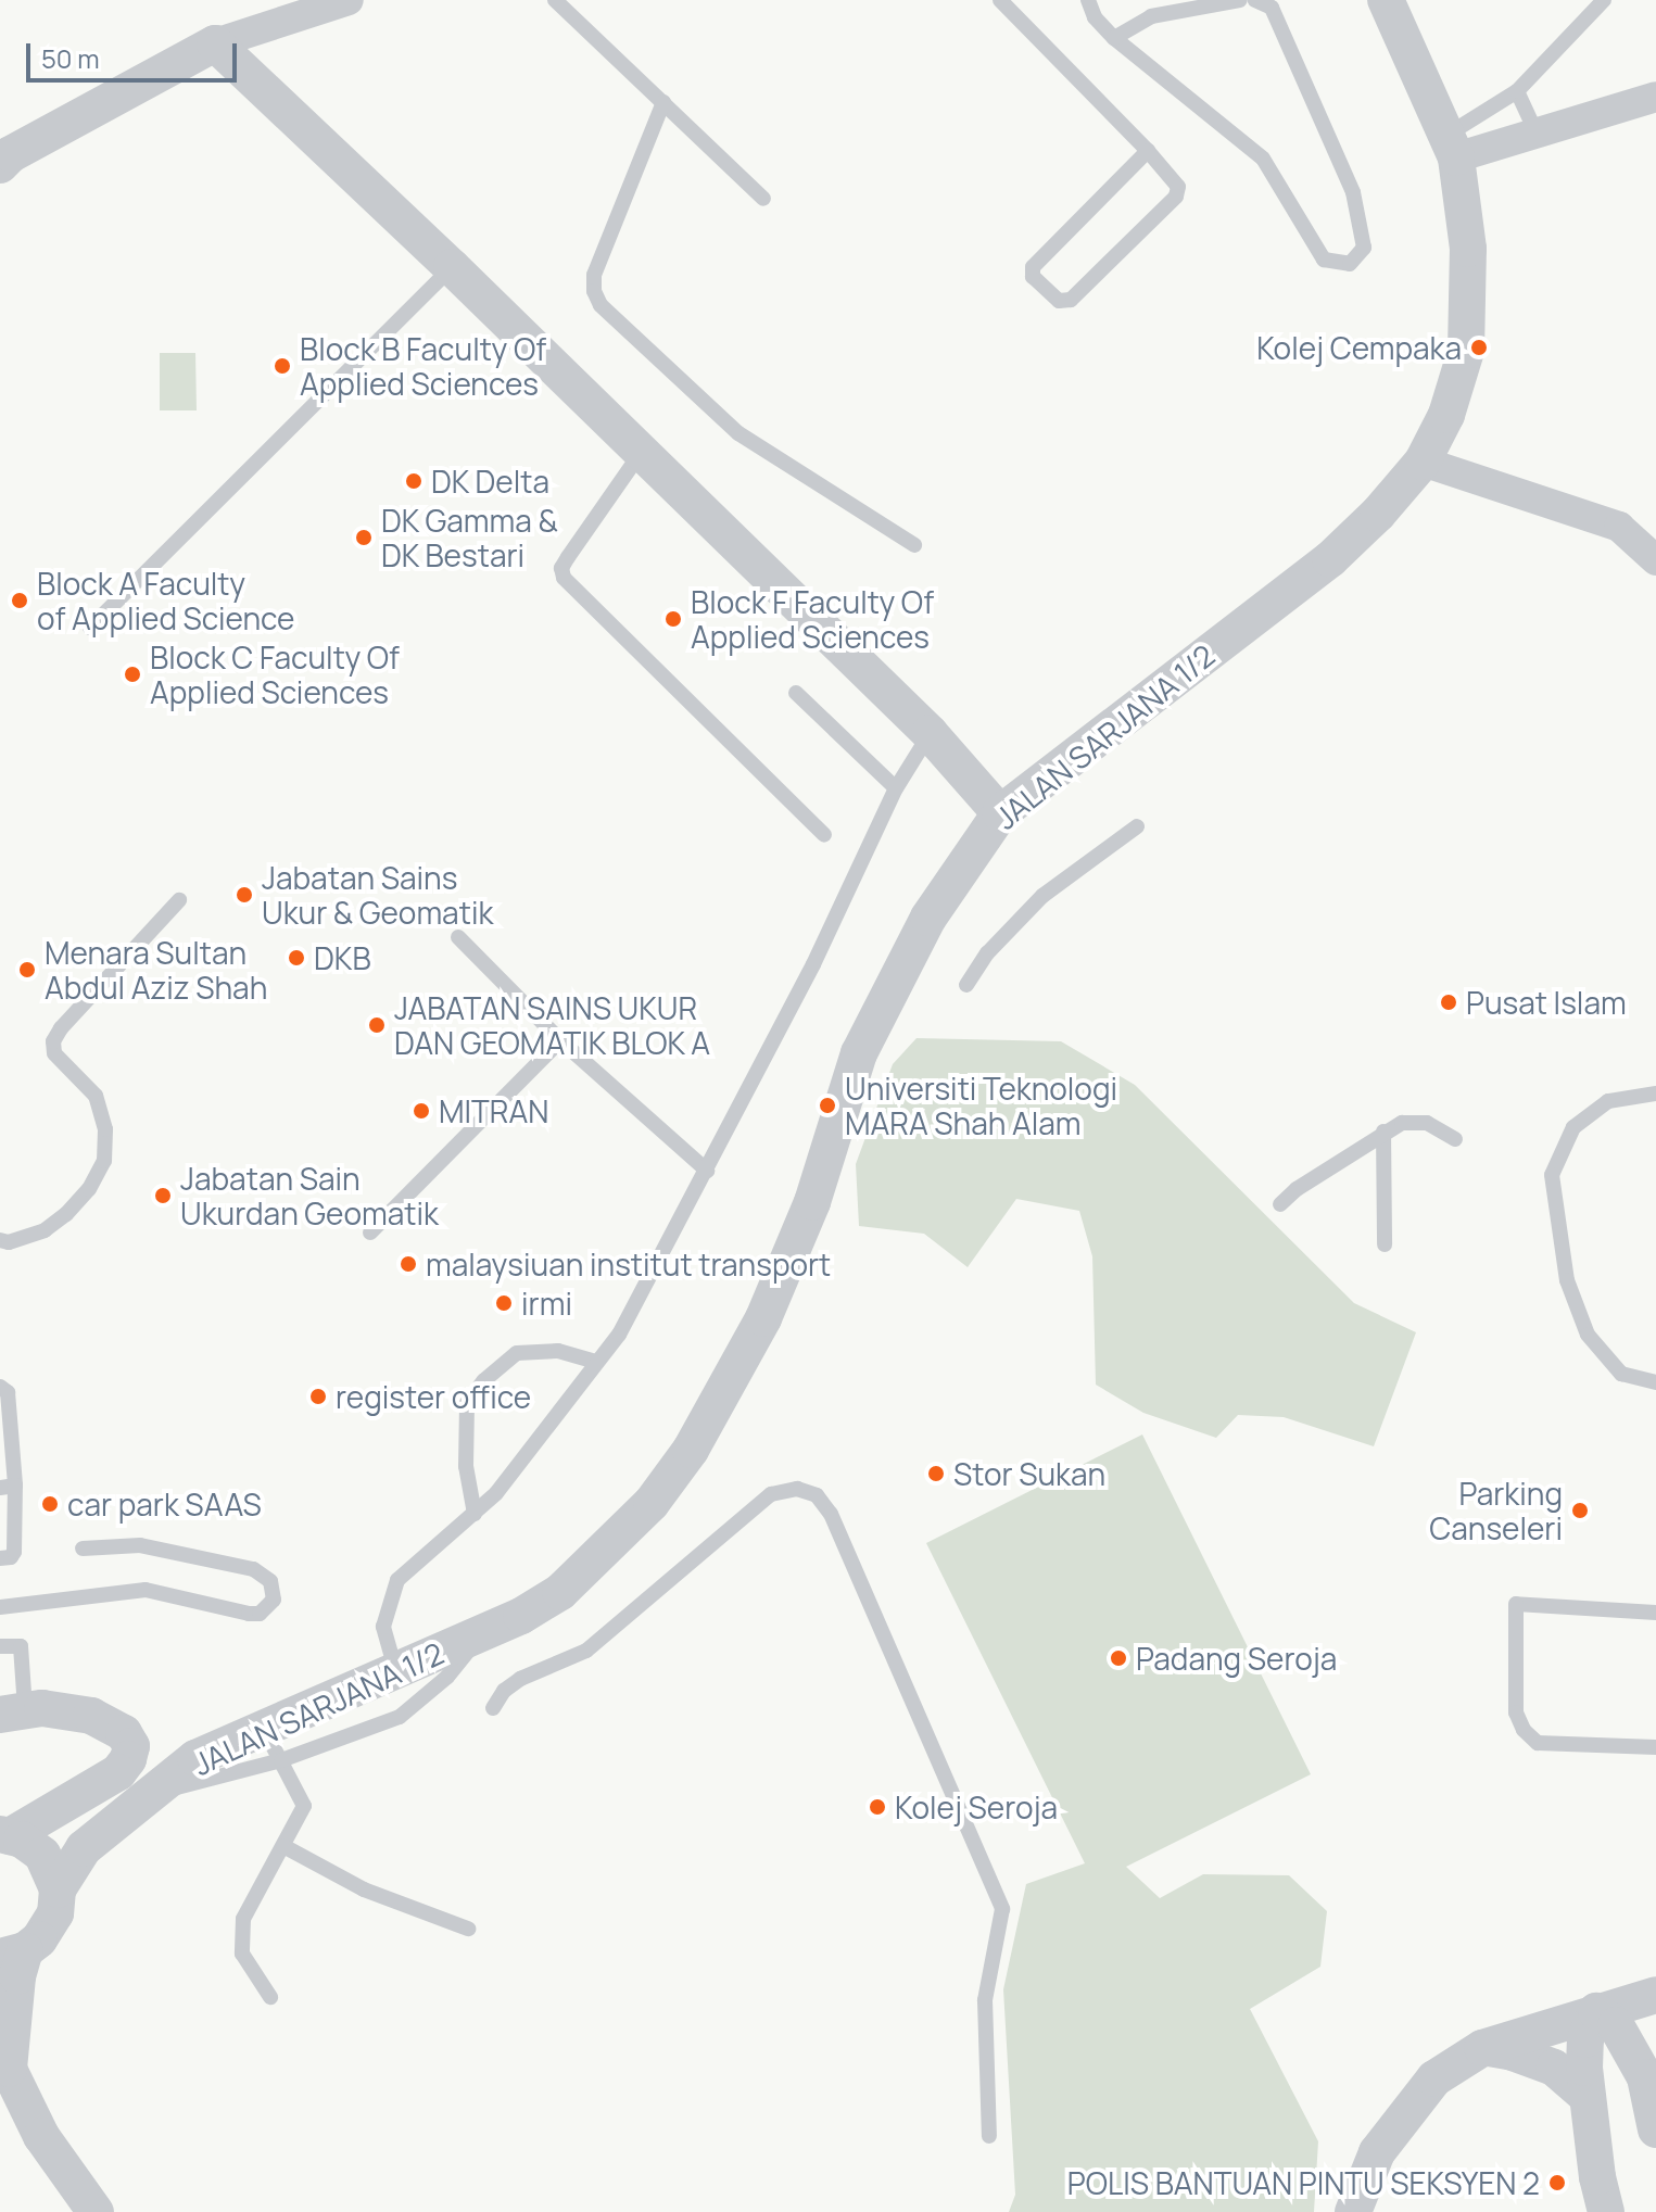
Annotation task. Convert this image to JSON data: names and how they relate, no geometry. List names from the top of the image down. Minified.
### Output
{"streets":{"street":["JALAN SARJANA 1/2"]},"places":["Kolej Cempaka","Block B Faculty Of Applied Sciences","DK Delta","DK Gamma & DK Bestari","Block A Faculty of Applied Science","Block F Faculty Of Applied Sciences","Block C Faculty Of Applied Sciences","Jabatan Sains Ukur & Geomatik","DKB","Menara Sultan Abdul Aziz Shah","Pusat Islam","JABATAN SAINS UKUR DAN GEOMATIK BLOK A","Universiti Teknologi MARA Shah Alam","MITRAN","Jabatan Sain Ukurdan Geomatik","malaysiuan institut transport","irmi","register office","Stor Sukan","car park SAAS","Parking Canseleri","Padang Seroja","Kolej Seroja","POLIS BANTUAN PINTU SEKSYEN 2"],"scale_bar":"50 m"}
